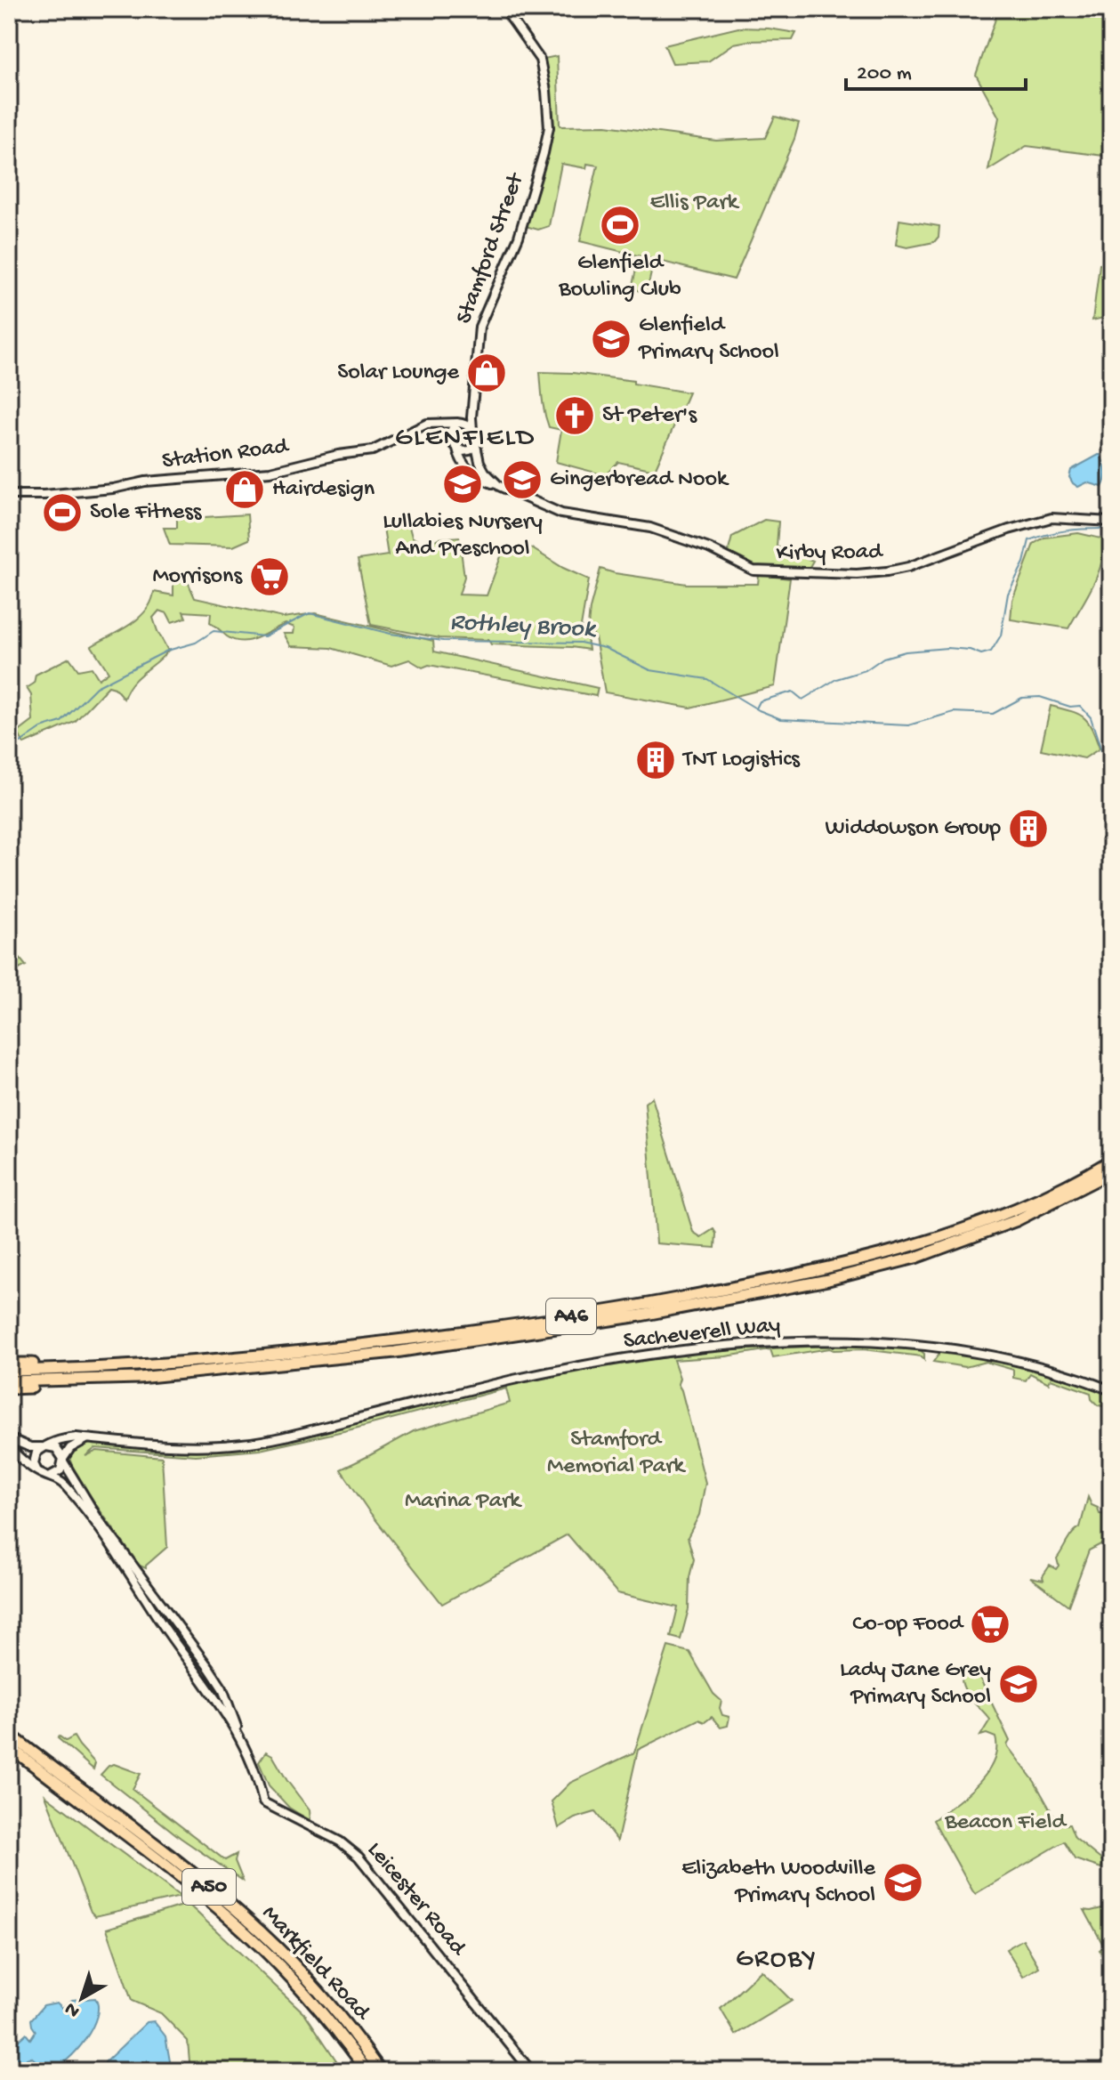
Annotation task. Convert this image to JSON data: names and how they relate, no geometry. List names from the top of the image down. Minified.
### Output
{"streets":{"highway":["A46","A50","Markfield Road"],"street":["Stamford Street","Station Road","Kirby Road","Sacheverell Way","Leicester Road"]},"crossings":[["Stamford Street","Station Road"],["Sacheverell Way","Leicester Road"]],"districts":["GLENFIELD","GROBY"],"water":["Rothley Brook"],"parks":["Ellis Park","Stamford Memorial Park","Marina Park","Beacon Field"],"places":{"sports":["Glenfield Bowling Club","Sole Fitness"],"school or university":["Glenfield Primary School","Gingerbread Nook","Lullabies Nursery And Preschool","Lady Jane Grey Primary School","Elizabeth Woodville Primary School"],"shop":["Solar Lounge","Hairdesign"],"church":["St Peter's"],"supermarket":["Morrisons","Co-op Food"],"building":["TNT Logistics","Widdowson Group"]},"scale_bar":"200 m","north":"bottom left"}
